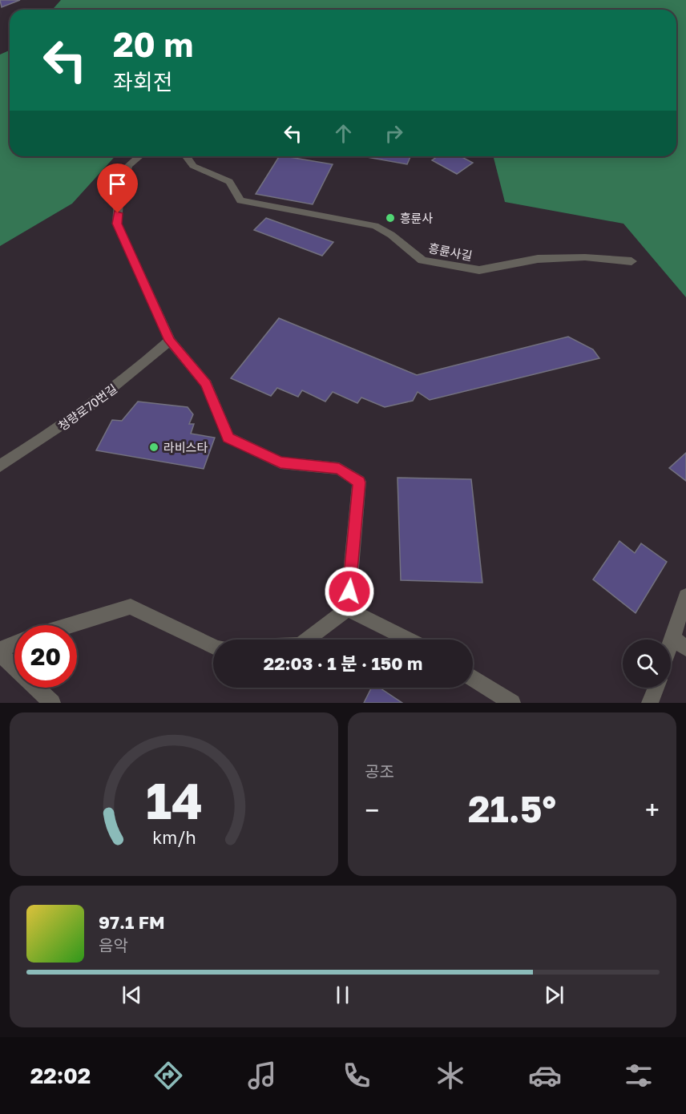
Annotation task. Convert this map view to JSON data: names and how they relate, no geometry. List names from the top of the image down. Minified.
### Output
{"streets":{"lane":["흥륜사길","청량로70번길"]},"places":["흥륜사","라비스타"],"page":{"turn":["20 m","좌회전"],"limit":"20","trip":"22:03 · 1 분 · 150 m","tile":"공조","heat":["−","21.5°","+"],"song":["97.1 FM","음악"],"tabs":"22:02","gauge":["14","km/h"]}}
